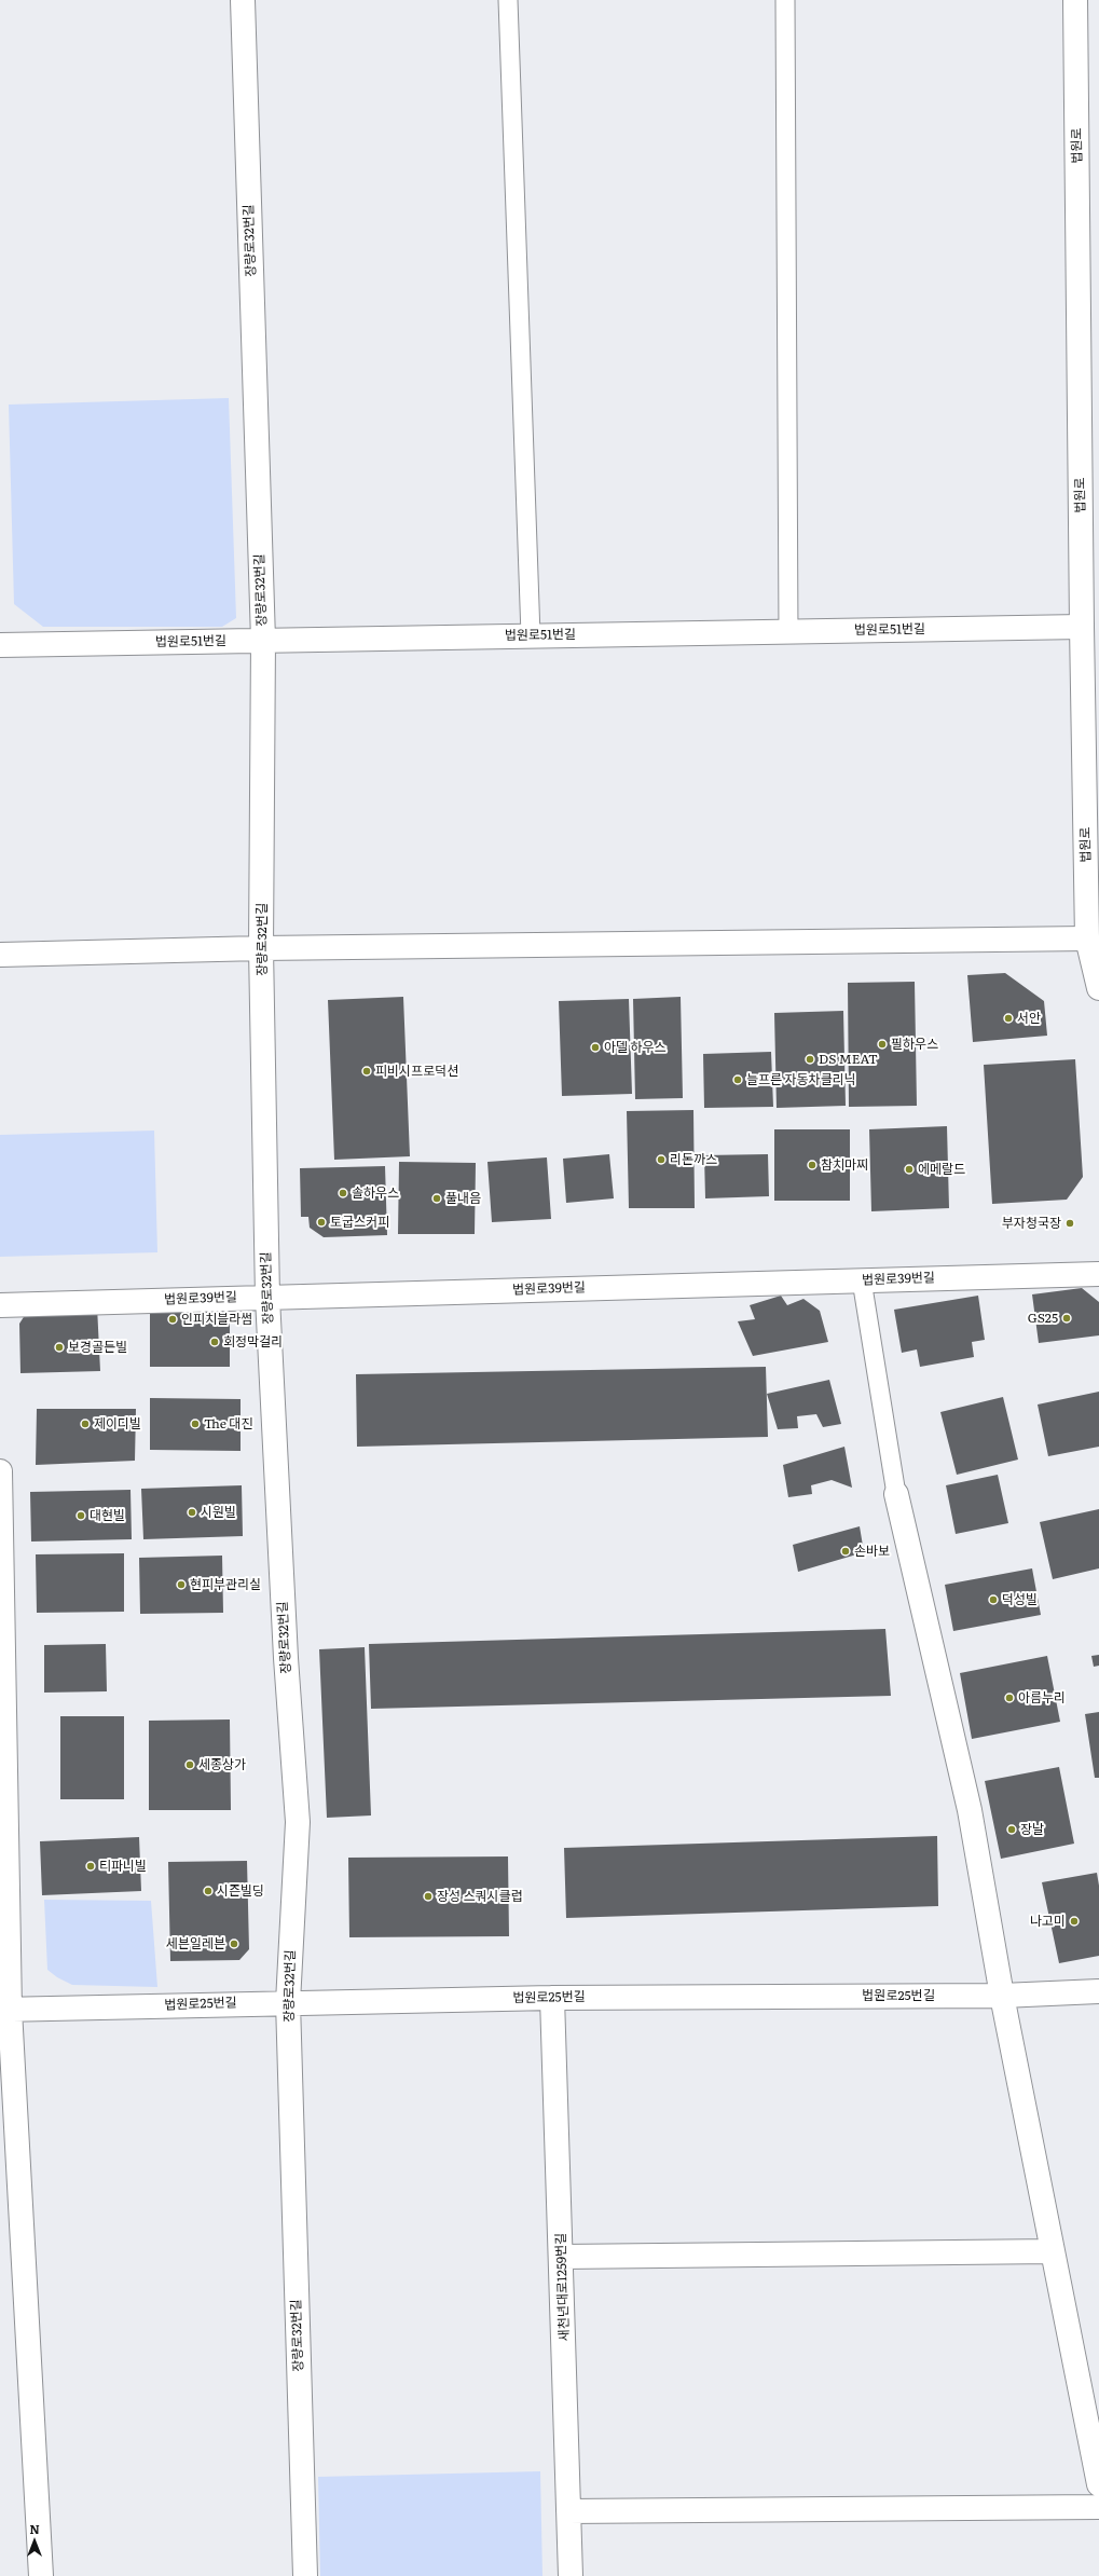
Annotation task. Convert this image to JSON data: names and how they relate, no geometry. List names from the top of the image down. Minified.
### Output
{"streets":{"street":["법원로","장량로32번길","법원로51번길","법원로39번길","법원로25번길","새천년대로1259번길"]},"crossings":[["법원로","법원로51번길"],["장량로32번길","법원로51번길"],["장량로32번길","법원로39번길"],["장량로32번길","법원로25번길"],["법원로25번길","새천년대로1259번길"]],"places":["서안","필하우스","아델 하우스","DS MEAT","피비시프로덕션","늘프른 자동차클리닉","리돈까스","참치마찌","에메랄드","솔하우스","풀내음","토굽스커피","부자청국장","GS25","인피치블라썸","회정막걸리","보경골든빌","제이디빌","The 대진","시원빌","대현빌","손바보","현피부관리실","덕성빌","아름누리","세종상가","장날","티파니빌","시즌빌딩","장성 스쿼시클럽","나고미","세븐일레븐"],"north":"top"}
